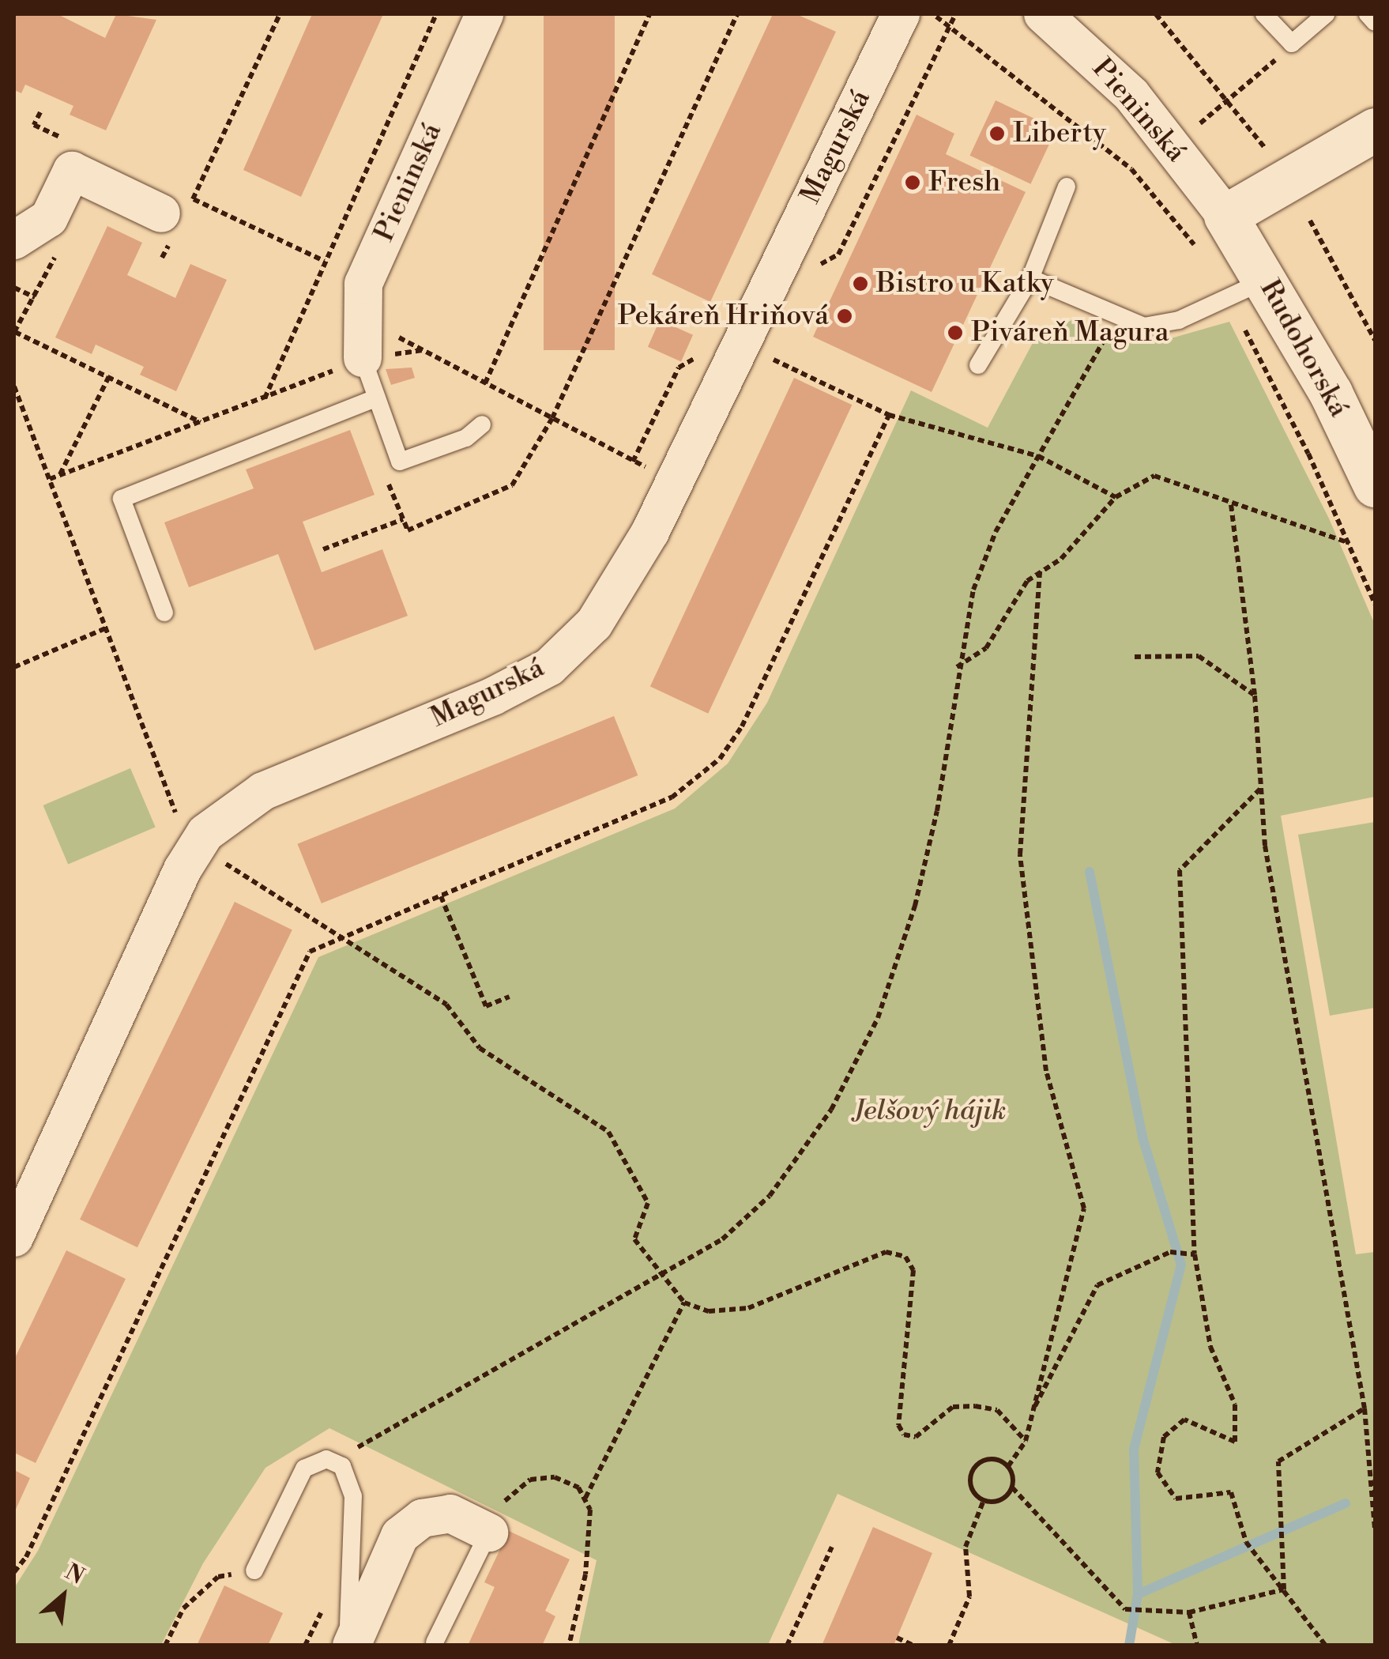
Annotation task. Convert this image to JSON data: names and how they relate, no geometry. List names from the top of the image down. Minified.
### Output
{"streets":{"street":["Pieninská","Magurská","Rudohorská"]},"crossings":[["Pieninská","Rudohorská"]],"parks":["Jelšový hájik"],"places":["Liberty","Fresh","Bistro u Katky","Pekáreň Hriňová","Piváreň Magura"],"north":"top right"}
